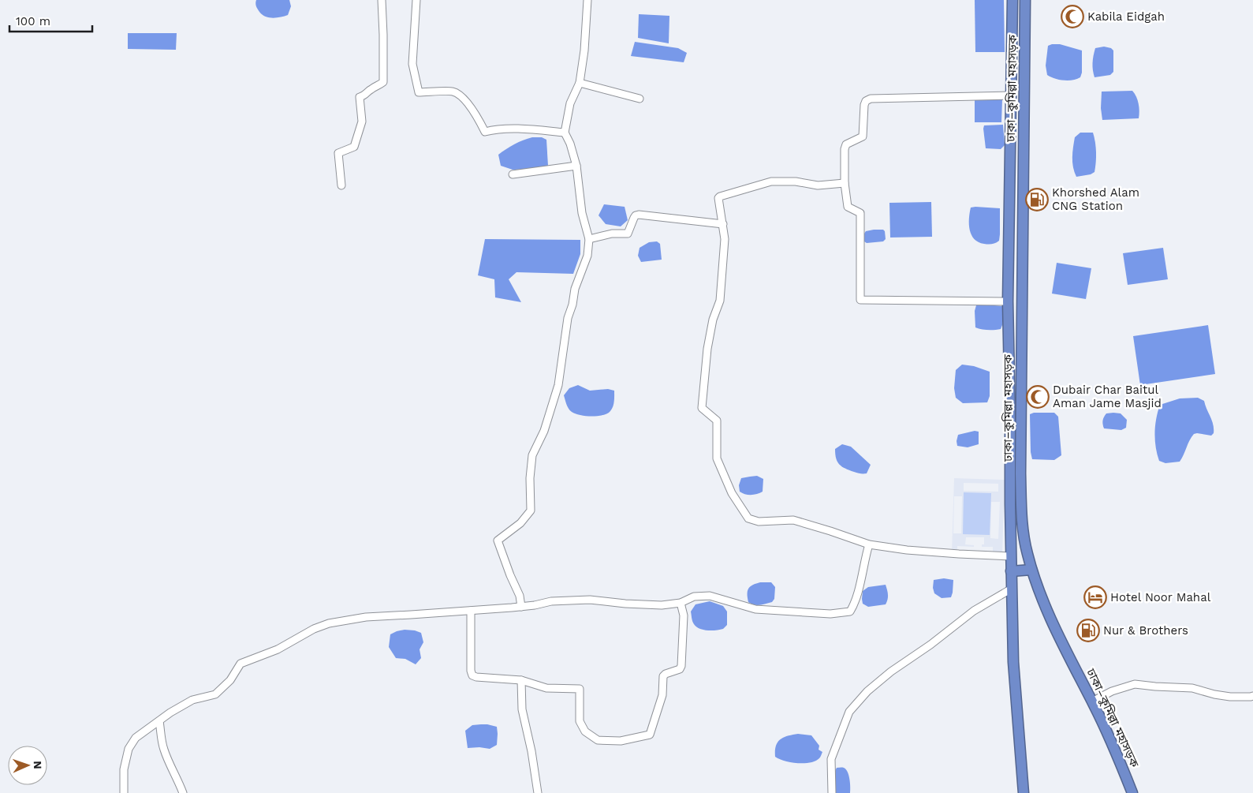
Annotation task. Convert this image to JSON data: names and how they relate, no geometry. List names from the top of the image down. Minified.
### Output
{"streets":{"highway":["ঢাকা–কুমিল্লা মহাসড়ক"]},"places":{"mosque":["Kabila Eidgah","Dubair Char Baitul Aman Jame Masjid"],"fuel station":["Khorshed Alam CNG Station","Nur & Brothers"],"hotel":["Hotel Noor Mahal"]},"scale_bar":"100 m","north":"right"}
